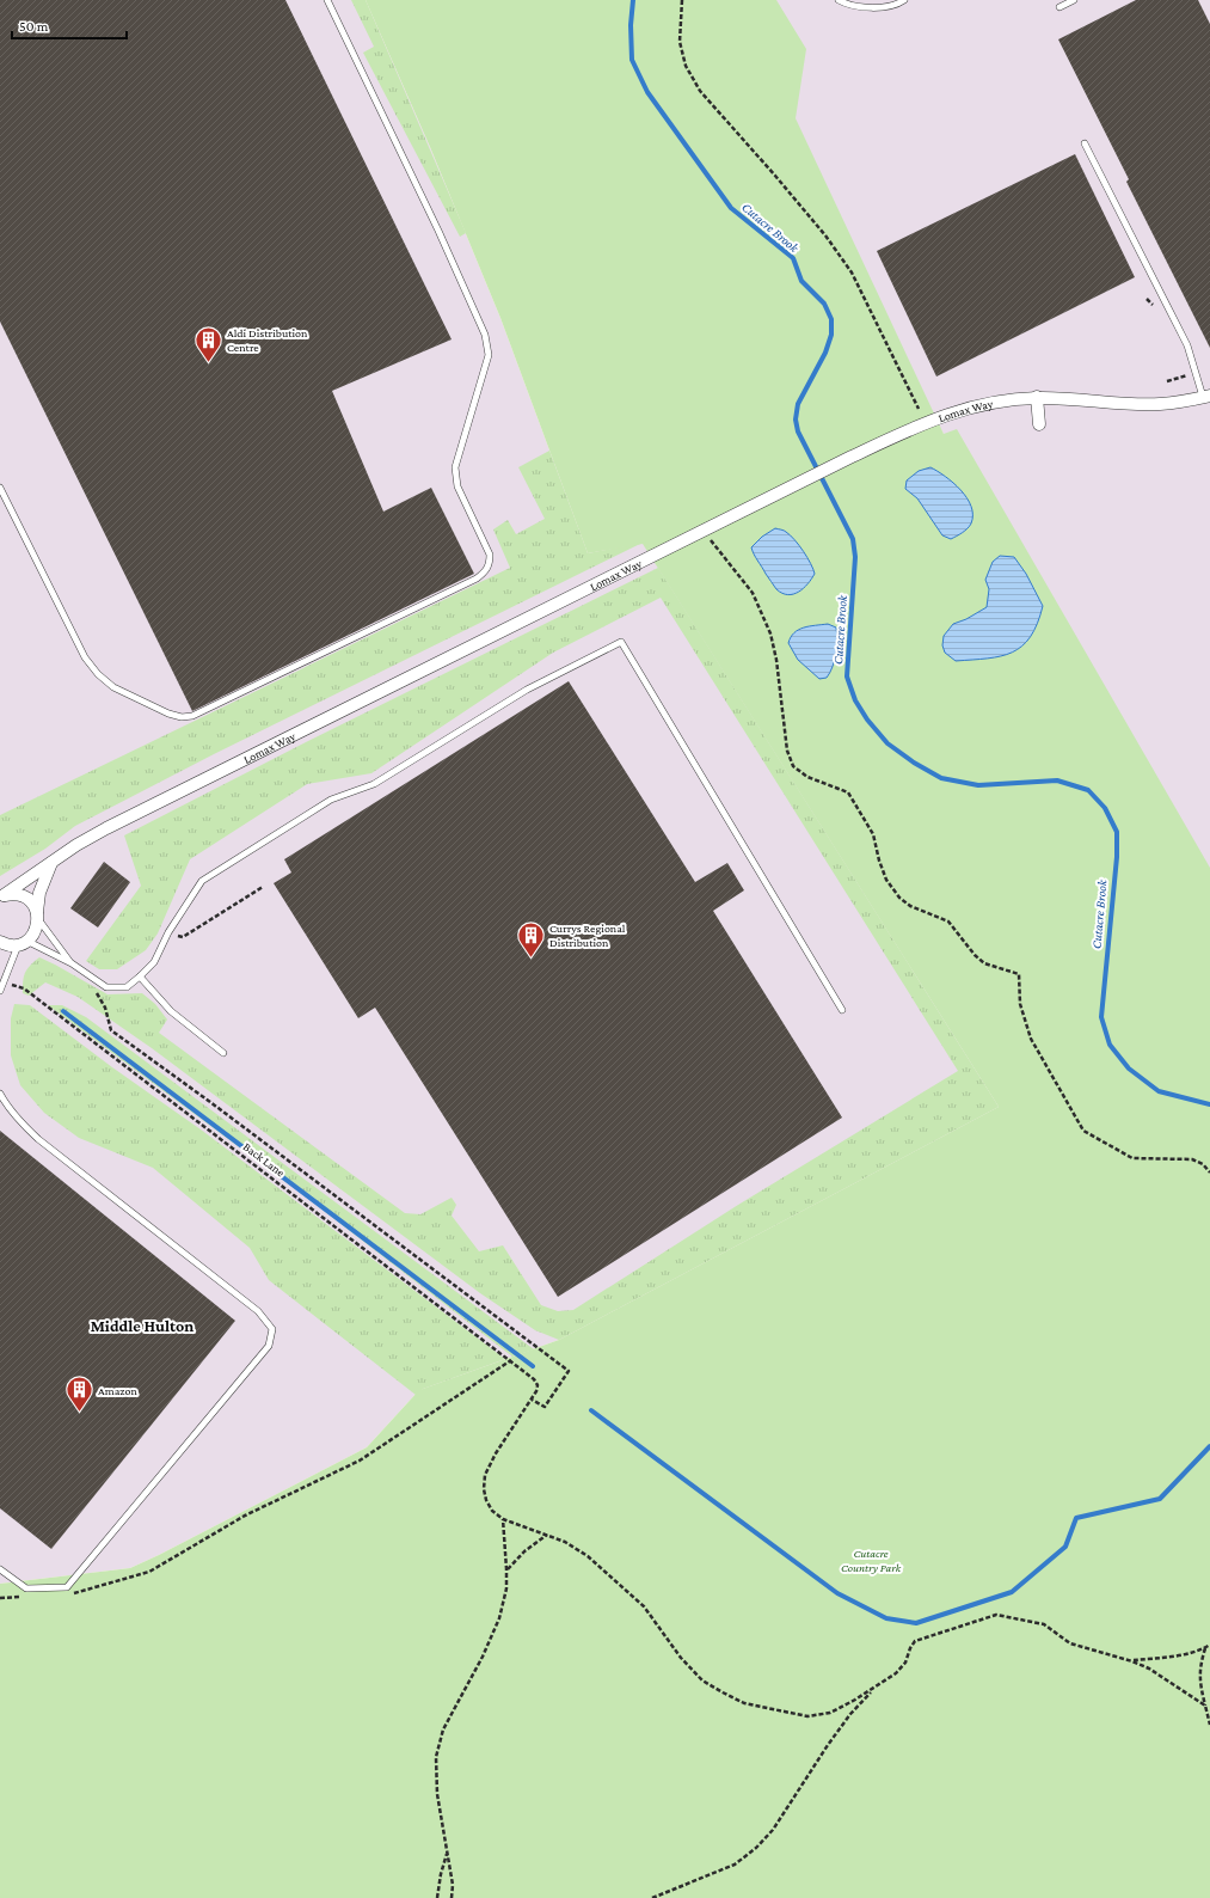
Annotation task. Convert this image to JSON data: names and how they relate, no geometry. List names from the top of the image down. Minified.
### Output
{"streets":{"street":["Lomax Way"],"path":["Back Lane"]},"districts":["Middle Hulton"],"water":["Cutacre Brook"],"parks":["Cutacre Country Park"],"places":{"building":["Aldi Distribution Centre","Currys Regional Distribution","Amazon"]},"scale_bar":"50 m"}
